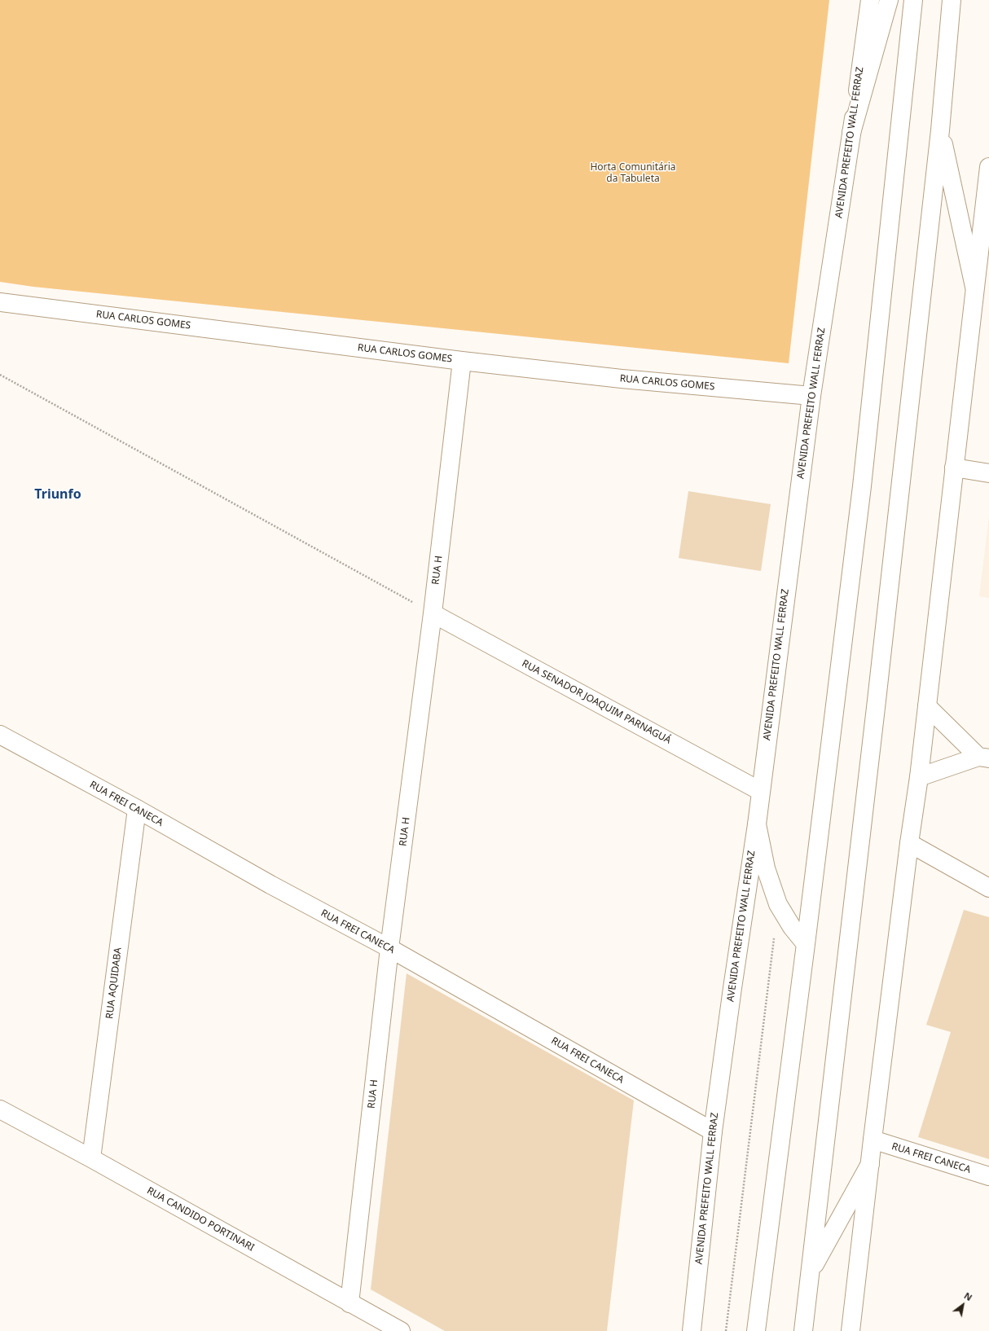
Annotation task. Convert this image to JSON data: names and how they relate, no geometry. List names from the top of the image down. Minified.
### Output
{"streets":{"main road":["AVENIDA PREFEITO WALL FERRAZ","RUA CARLOS GOMES","RUA H","RUA SENADOR JOAQUIM PARNAGUÁ","RUA FREI CANECA","RUA AQUIDABA","RUA CANDIDO PORTINARI"]},"crossings":[["AVENIDA PREFEITO WALL FERRAZ","RUA CARLOS GOMES"],["AVENIDA PREFEITO WALL FERRAZ","RUA SENADOR JOAQUIM PARNAGUÁ"],["AVENIDA PREFEITO WALL FERRAZ","RUA FREI CANECA"],["RUA CARLOS GOMES","RUA H"],["RUA H","RUA SENADOR JOAQUIM PARNAGUÁ"],["RUA H","RUA FREI CANECA"],["RUA H","RUA CANDIDO PORTINARI"],["RUA FREI CANECA","RUA AQUIDABA"],["RUA AQUIDABA","RUA CANDIDO PORTINARI"]],"districts":["Triunfo"],"parks":["Horta Comunitária da Tabuleta"],"north":"top right"}
